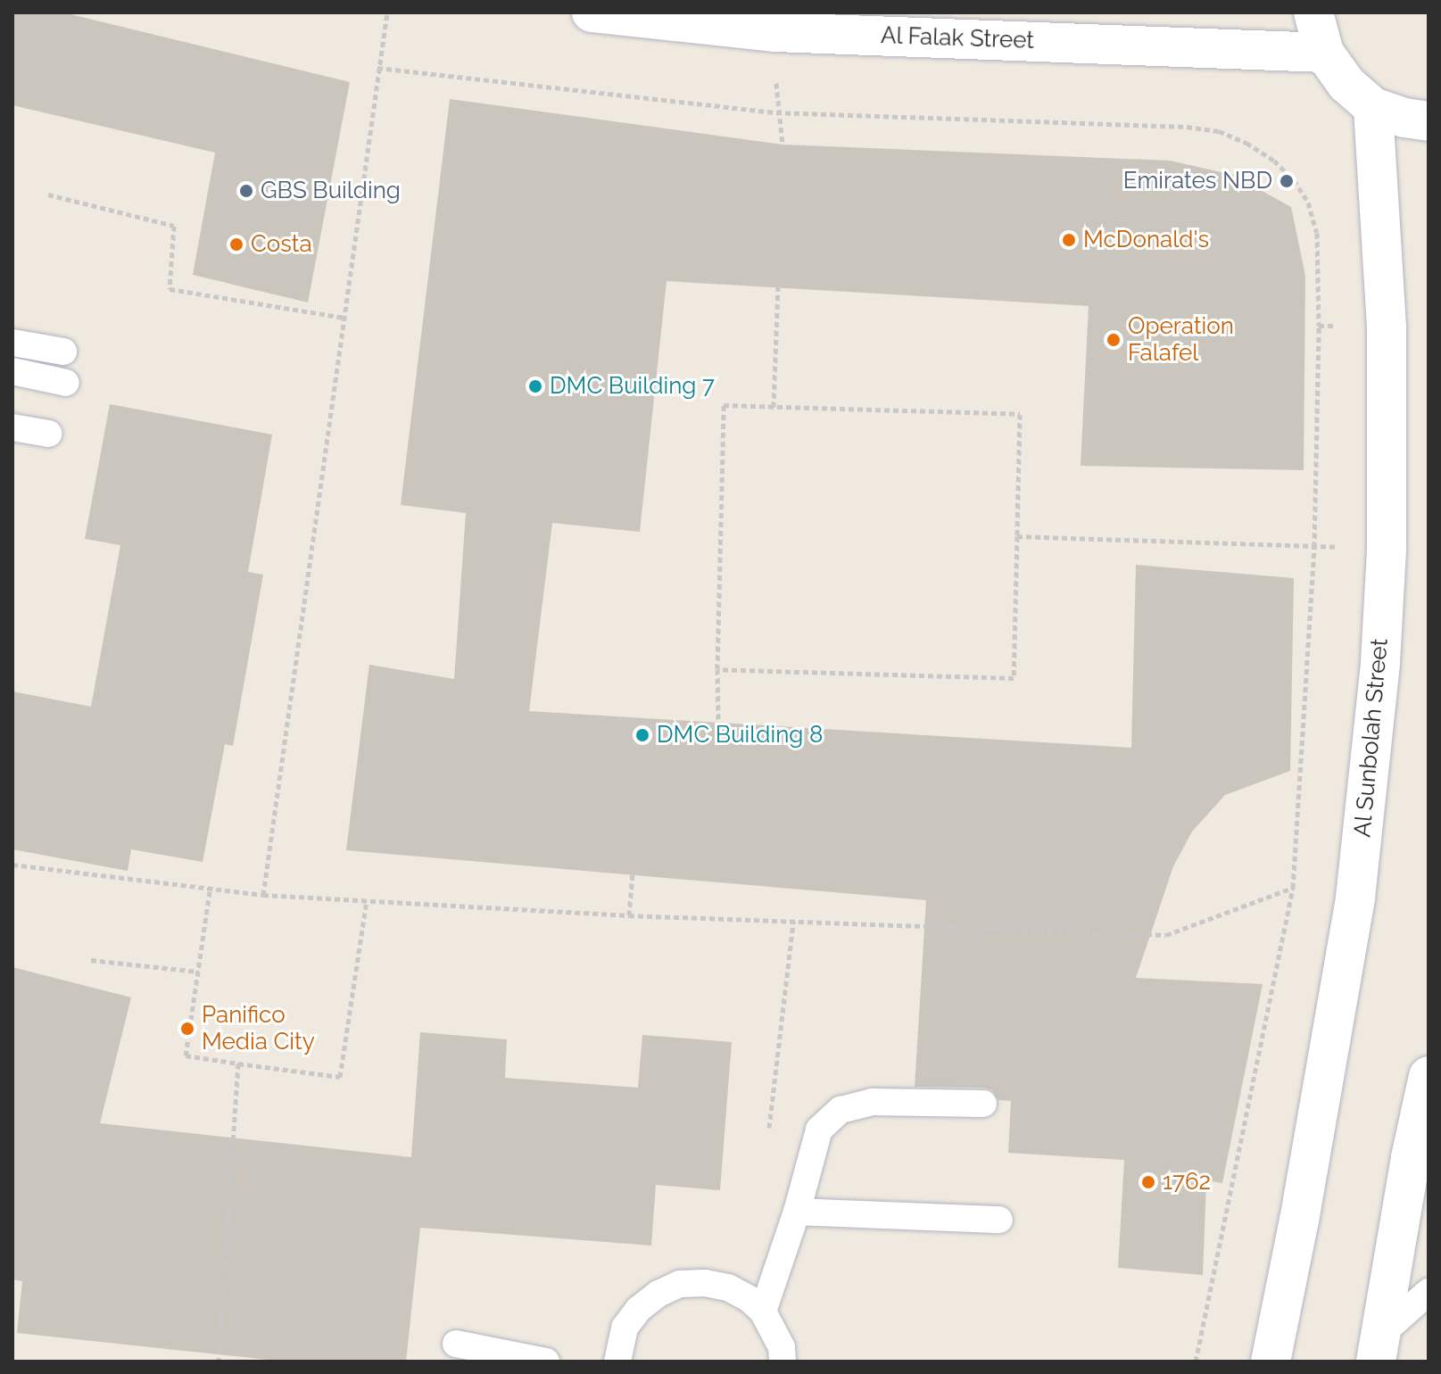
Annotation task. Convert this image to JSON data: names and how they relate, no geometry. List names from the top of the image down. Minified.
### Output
{"streets":{"street":["Al Falak Street","Al Sunbolah Street"]},"places":["Emirates NBD","GBS Building","McDonald's","Costa","Operation Falafel","DMC Building 7","DMC Building 8","Panifico Media City","1762"]}
